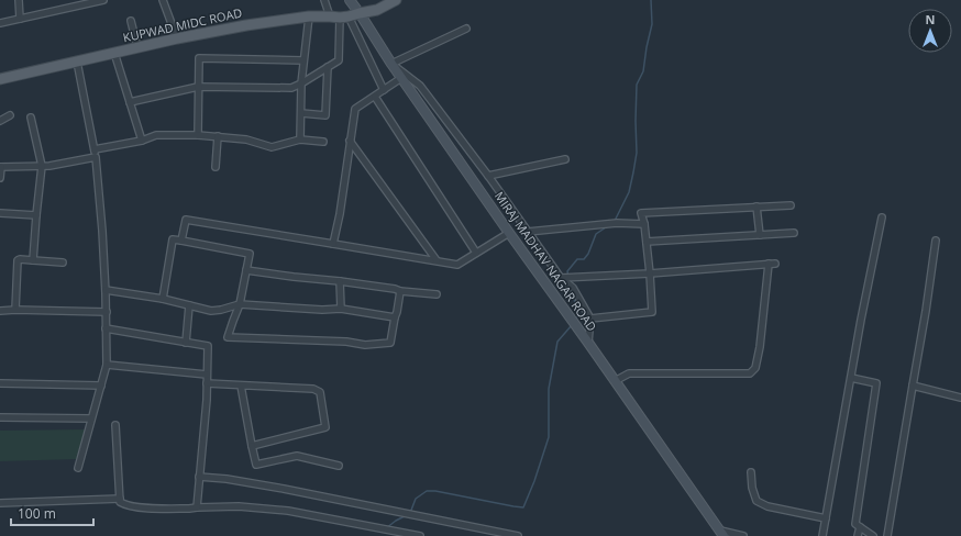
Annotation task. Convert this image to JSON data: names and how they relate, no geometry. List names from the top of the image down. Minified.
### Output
{"streets":{"main road":["KUPWAD MIDC ROAD"],"street":["MIRAJ MADHAV NAGAR ROAD"]},"crossings":[["KUPWAD MIDC ROAD","MIRAJ MADHAV NAGAR ROAD"]],"scale_bar":"100 m","north":"top"}
